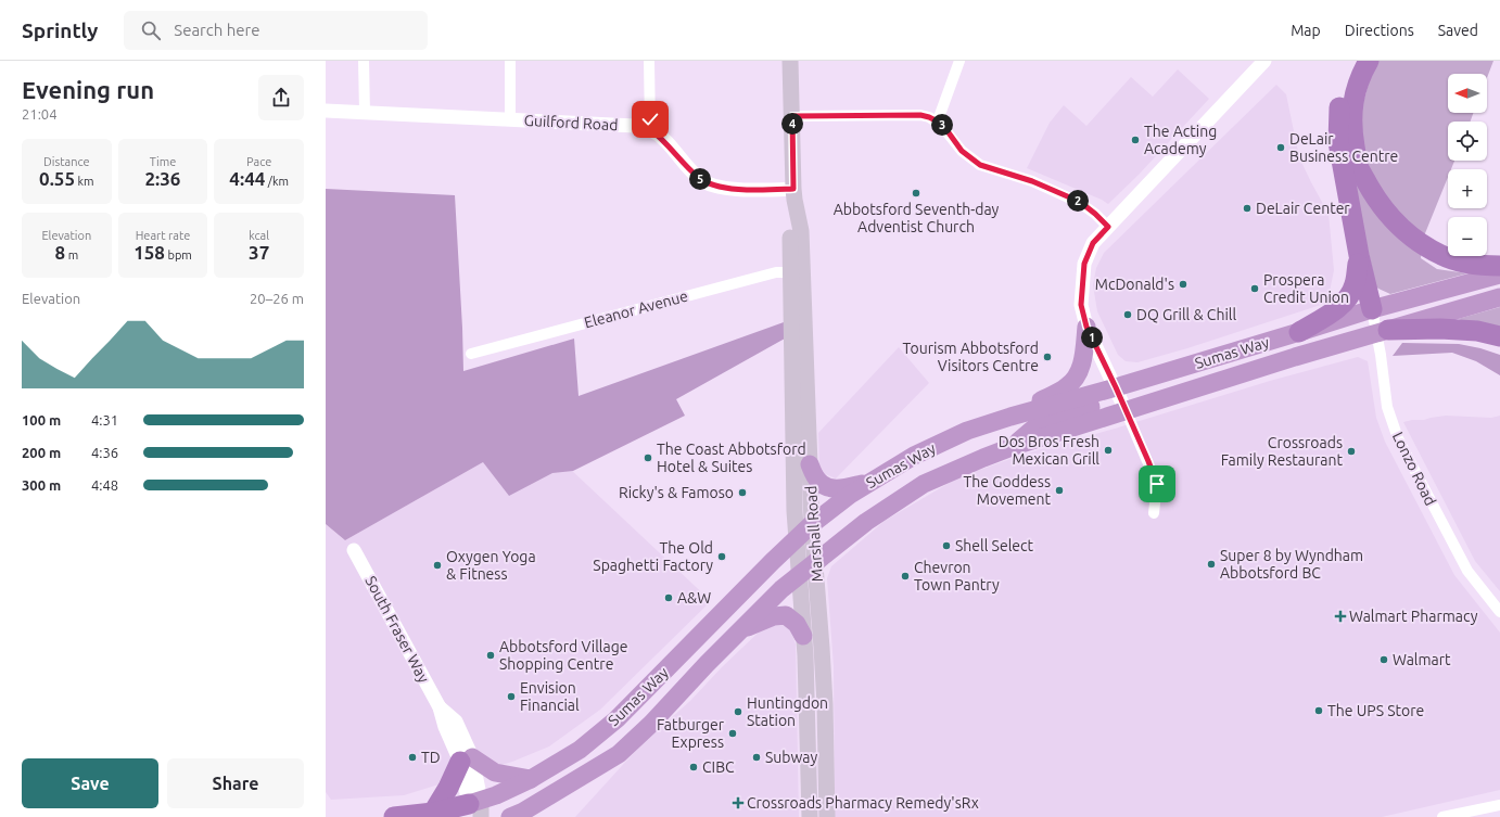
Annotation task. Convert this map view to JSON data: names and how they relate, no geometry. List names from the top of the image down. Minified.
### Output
{"streets":{"highway":["Sumas Way"],"main road":["Marshall Road"],"street":["Guilford Road","Eleanor Avenue","Lonzo Road","South Fraser Way"]},"crossings":[["Eleanor Avenue","Marshall Road"],["Sumas Way","Lonzo Road"],["Sumas Way","Marshall Road"],["Sumas Way","South Fraser Way"]],"places":{"other":["The Acting Academy","DeLair Business Centre","Abbotsford Seventh-day Adventist Church","DeLair Center","McDonald's","Prospera Credit Union","DQ Grill & Chill","Tourism Abbotsford Visitors Centre","Dos Bros Fresh Mexican Grill","Crossroads Family Restaurant","The Coast Abbotsford Hotel & Suites","The Goddess Movement","Ricky's & Famoso","Shell Select","The Old Spaghetti Factory","Super 8 by Wyndham Abbotsford BC","Oxygen Yoga & Fitness","Chevron Town Pantry","A&W","Abbotsford Village Shopping Centre","Walmart","Envision Financial","The UPS Store","Huntingdon Station","Fatburger Express","TD","Subway","CIBC"],"health":["Walmart Pharmacy","Crossroads Pharmacy Remedy'sRx"]},"north":"left","page":{"header":"Sprintly","search":"Search here","nav":["Map","Directions","Saved"],"heading":["Evening run","21:04"],"map_buttons":["+","−"],"pins":["4","3","5","2","1"],"stats":[["Distance","0.55 km"],["Time","2:36"],["Pace","4:44 /km"],["Elevation","8 m"],["Heart rate","158 bpm"],["kcal","37"]],"chart":["Elevation","20–26 m"],"list":[{"name":"100 m","note":"4:31"},{"name":"200 m","note":"4:36"},{"name":"300 m","note":"4:48"}],"buttons":["Save","Share"]}}
